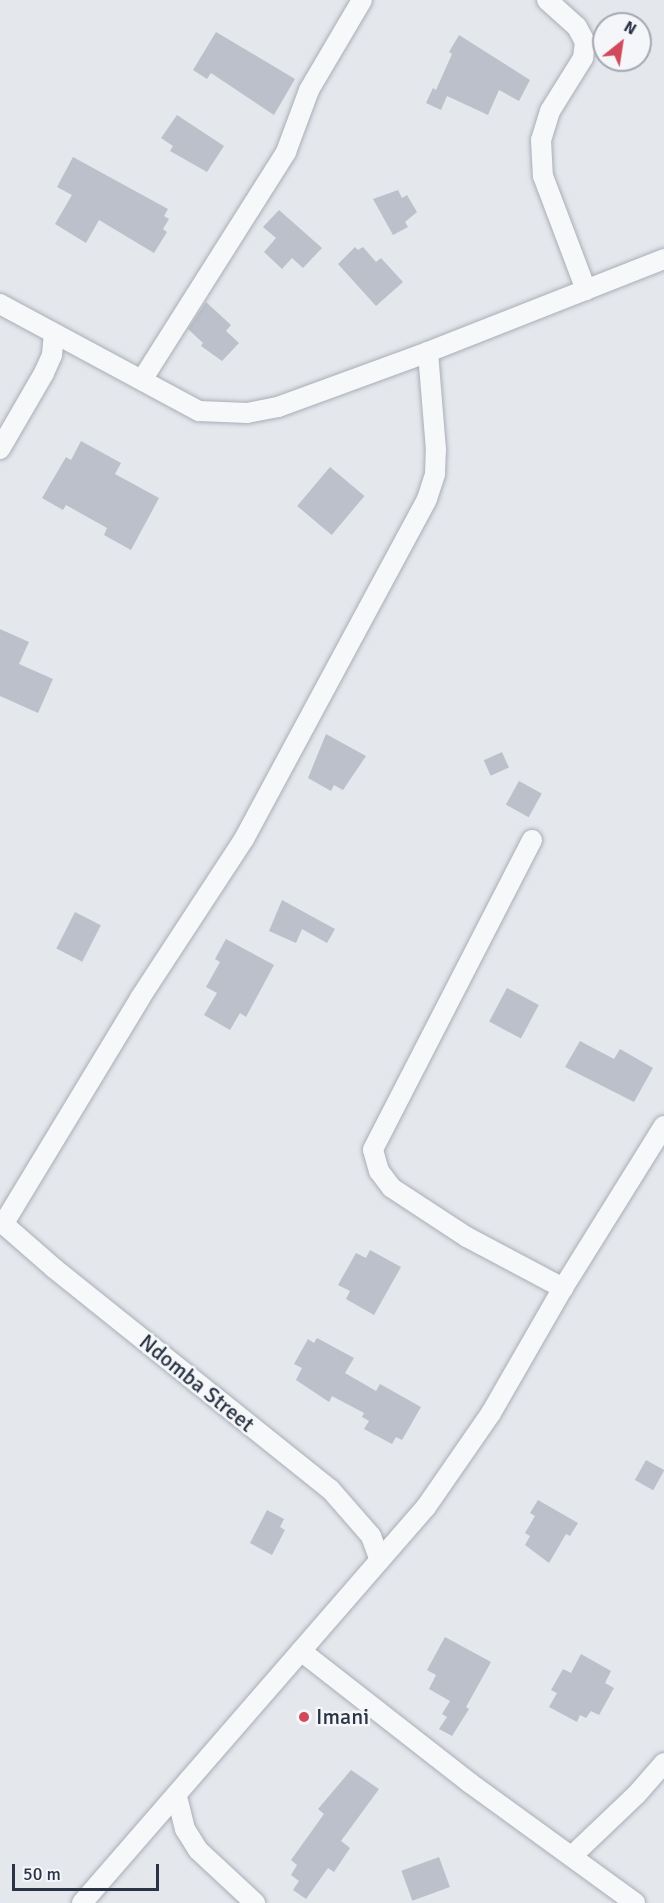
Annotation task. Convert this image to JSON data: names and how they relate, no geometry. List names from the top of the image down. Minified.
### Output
{"streets":{"street":["Ndomba Street"]},"places":["Imani"],"scale_bar":"50 m","north":"top right"}
